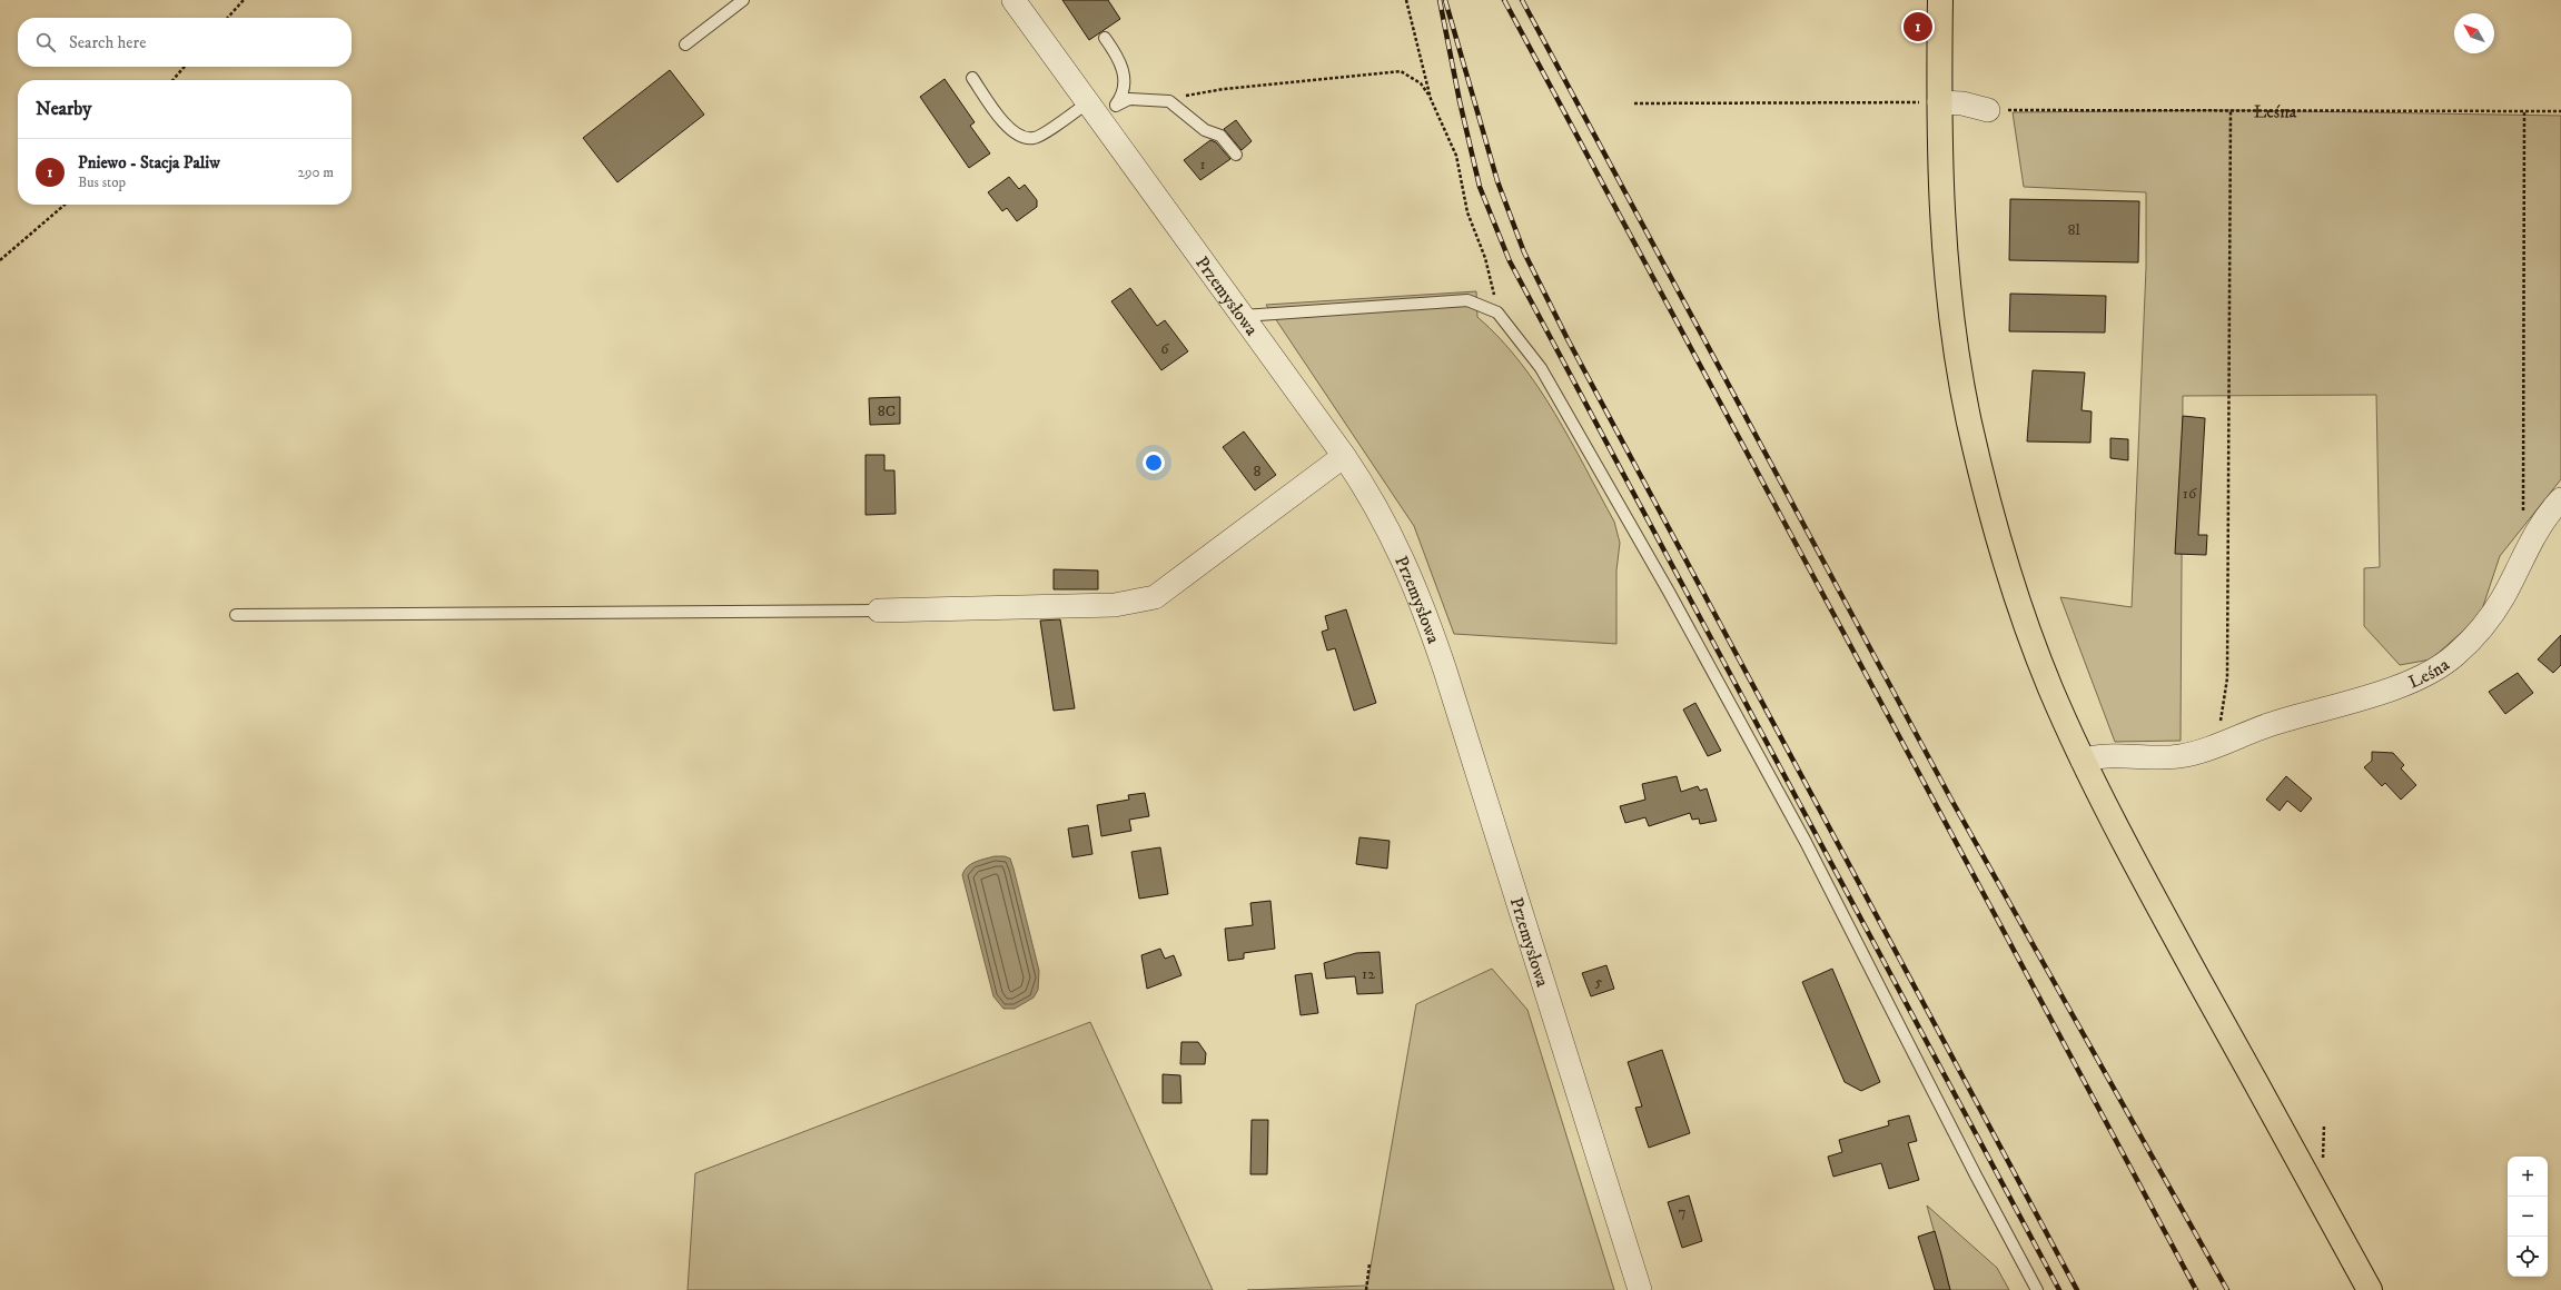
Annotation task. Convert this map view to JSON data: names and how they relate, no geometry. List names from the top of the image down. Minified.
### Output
{"streets":{"street":["Leśna","Przemysłowa"]},"house_numbers":["1","8l","6","8C","8","16","12","5","7"],"north":"top left","page":{"pins":"1","search":"Search here","heading":"Nearby","list":[{"mark":"1","name":"Pniewo - Stacja Paliw","note":"Bus stop","value":"290 m"}],"map_buttons":["+","−"]}}
